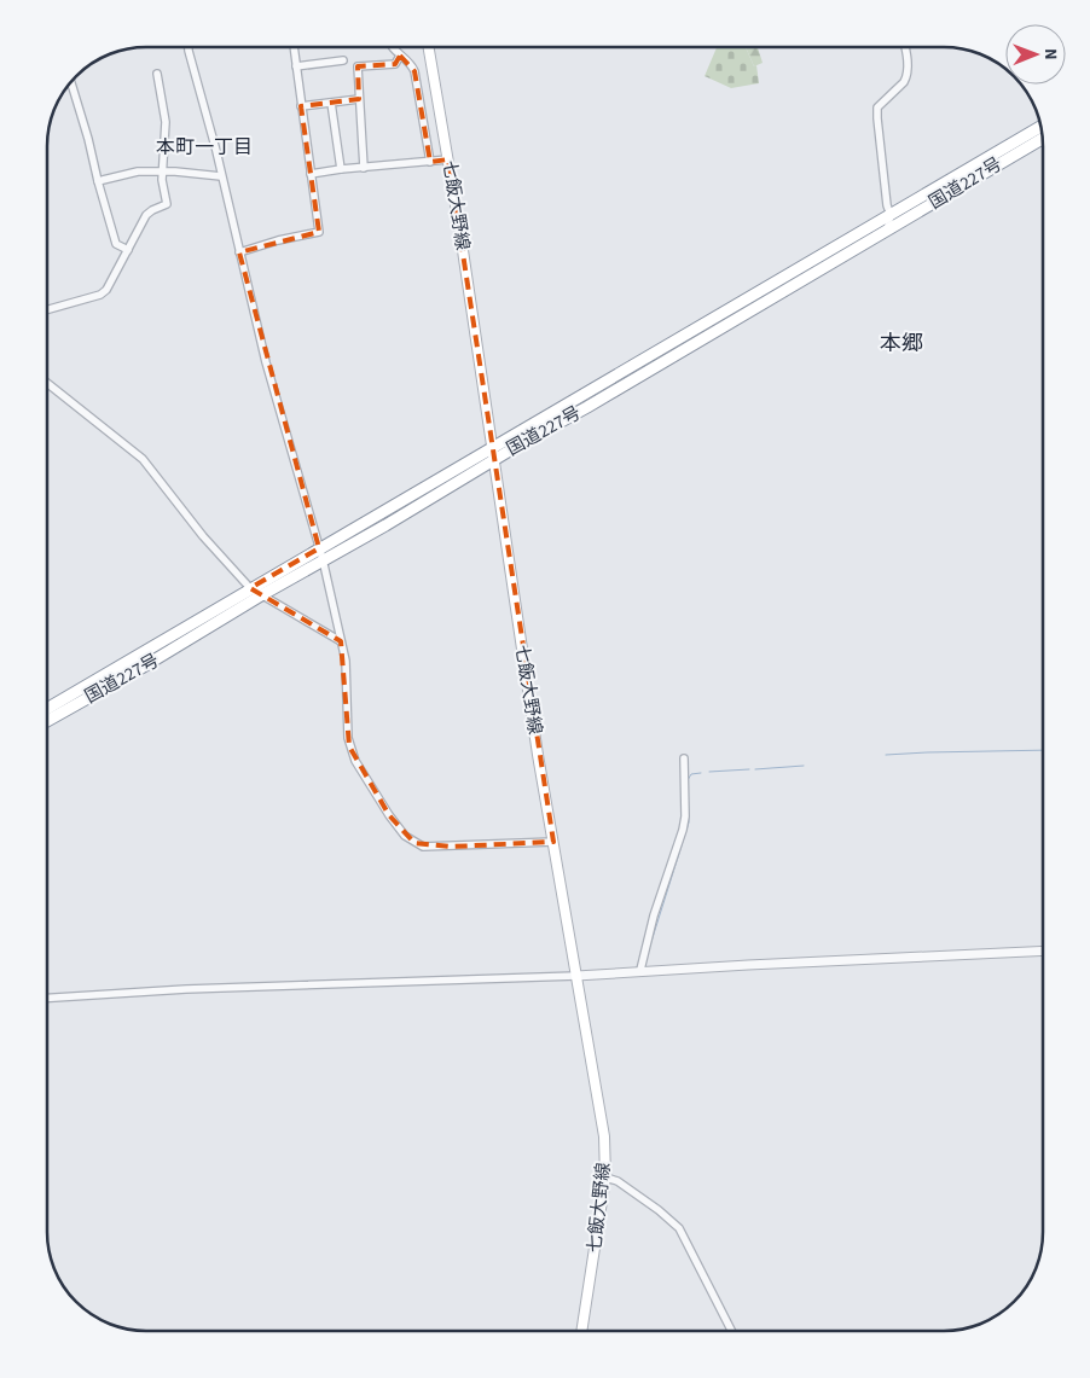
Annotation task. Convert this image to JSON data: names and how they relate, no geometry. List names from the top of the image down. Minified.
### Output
{"streets":{"highway":["国道227号"],"main road":["七飯大野線"]},"crossings":[["国道227号","七飯大野線"]],"districts":["本町一丁目","本郷"],"north":"right"}
